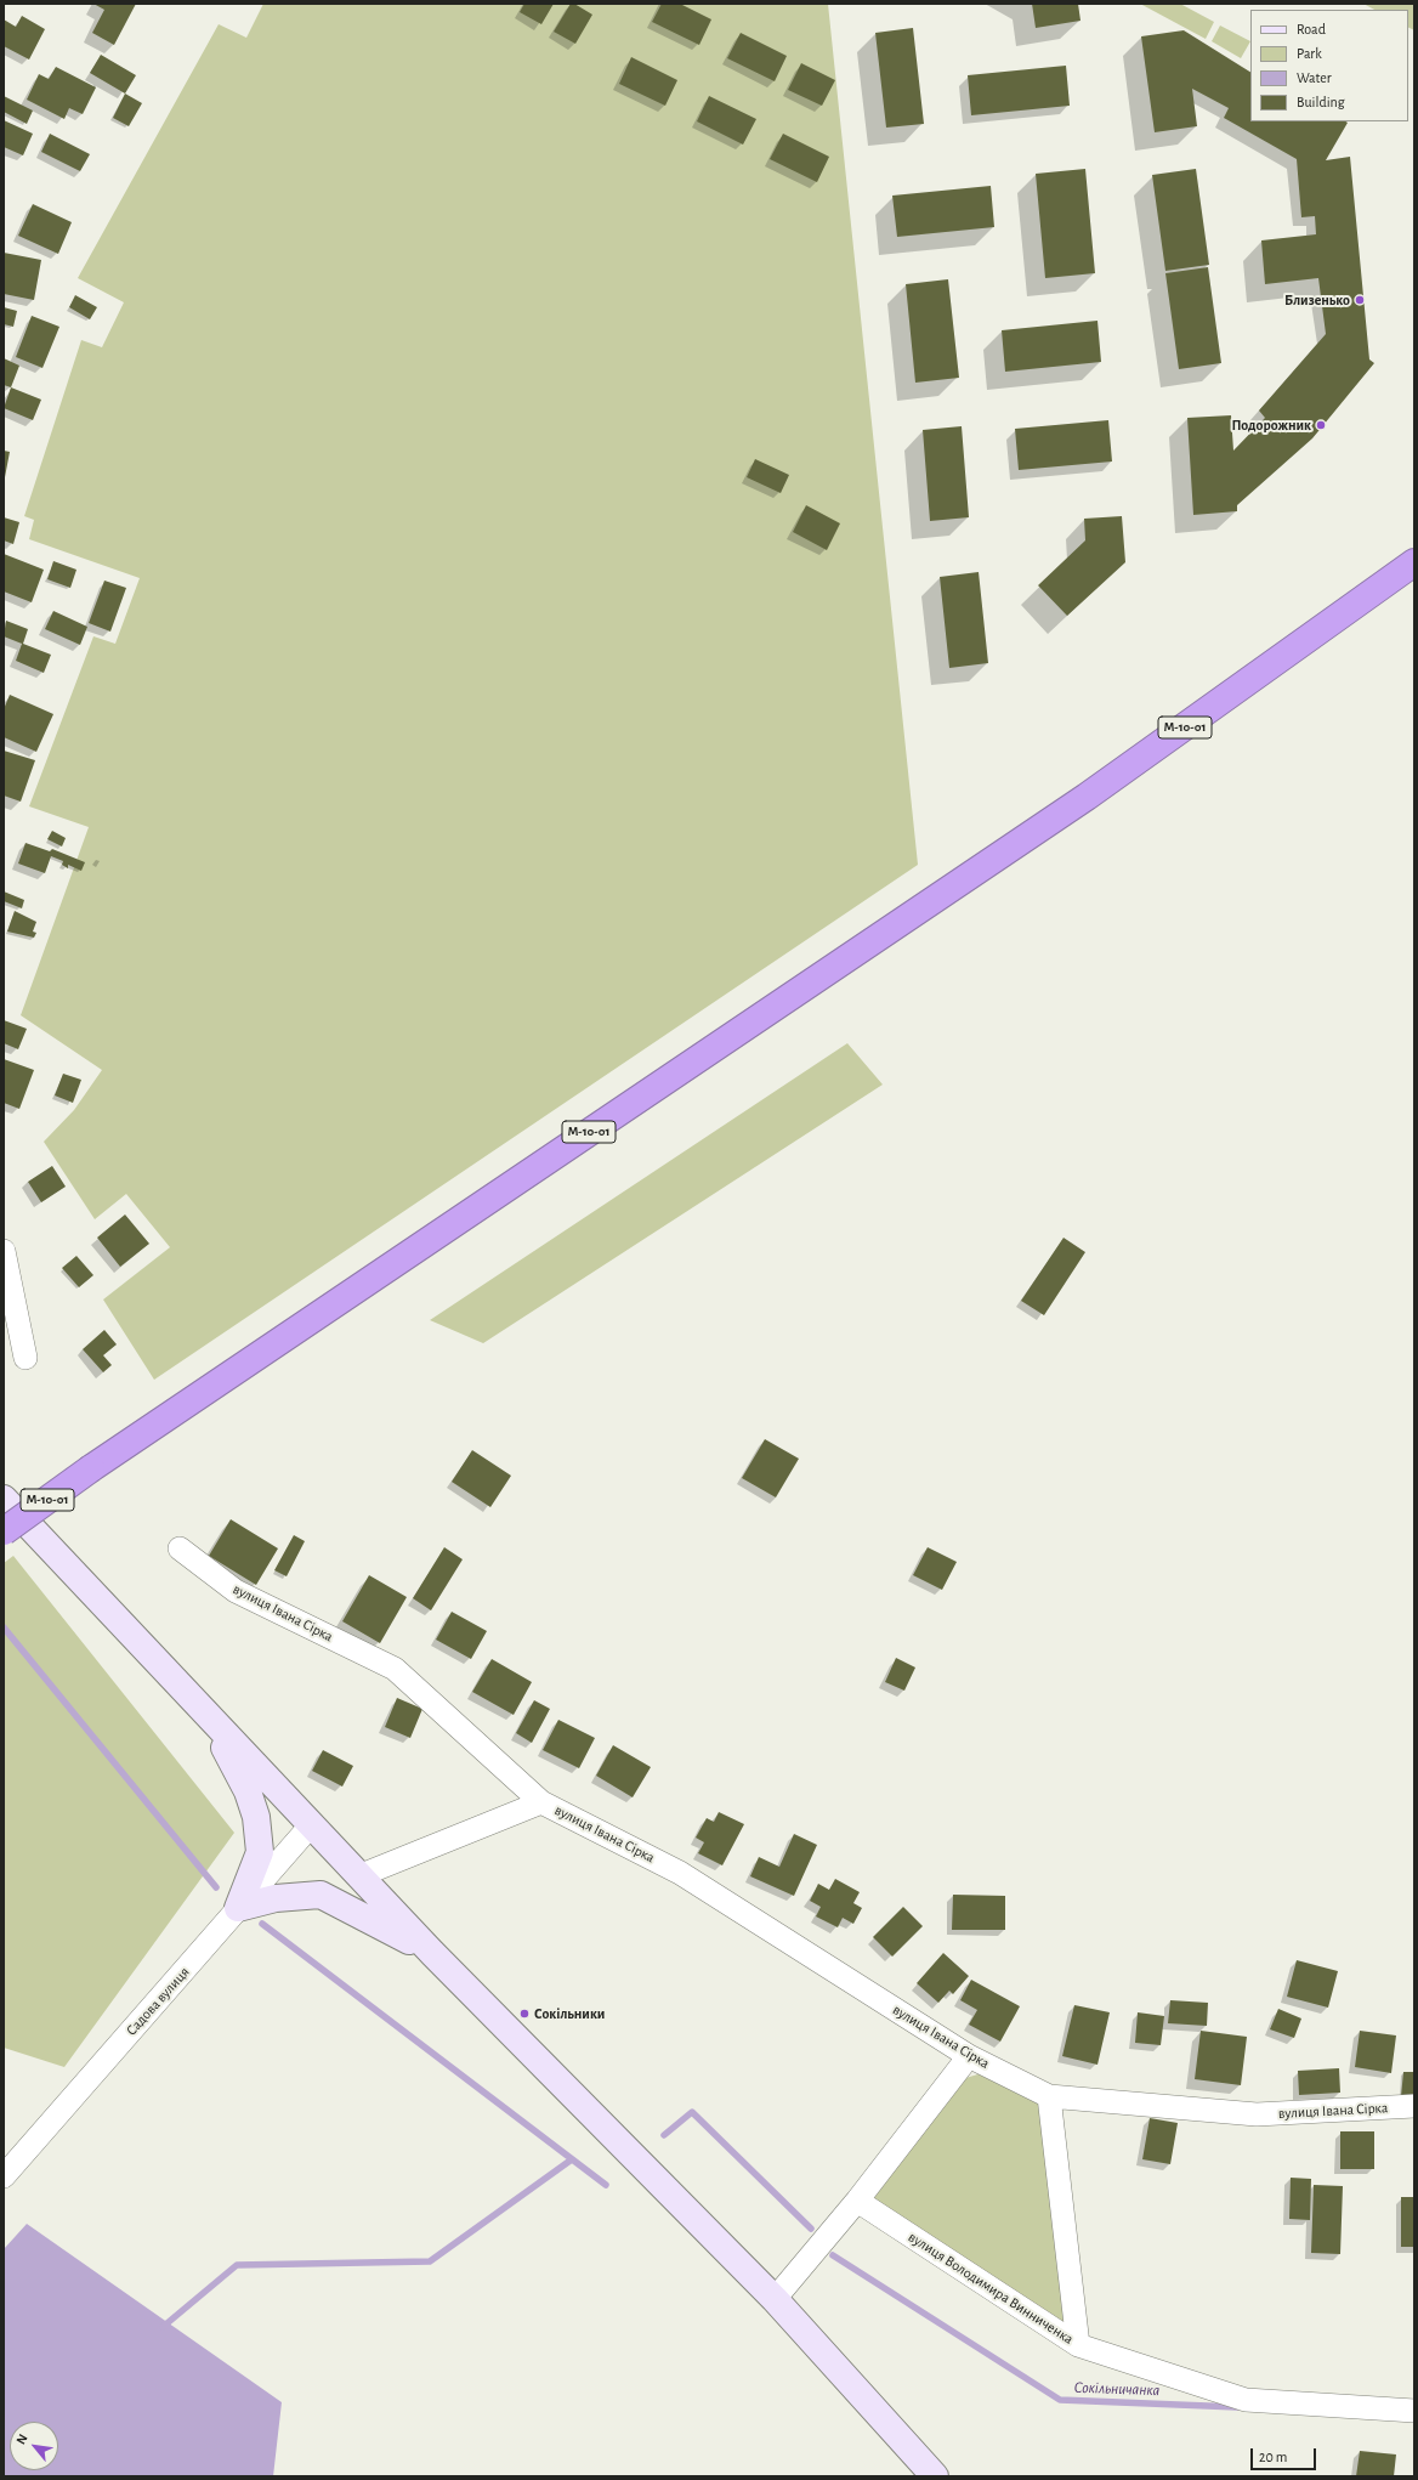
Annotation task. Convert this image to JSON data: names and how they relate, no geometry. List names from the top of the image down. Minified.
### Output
{"streets":{"highway":["М-10-01"],"street":["вулиця Івана Сірка","Садова вулиця","вулиця Володимира Винниченка"]},"water":["Сокільничанка"],"places":["Близенько","Подорожник","Сокільники"],"legend":["Road","Park","Water","Building"],"scale_bar":"20 m","north":"top left"}
